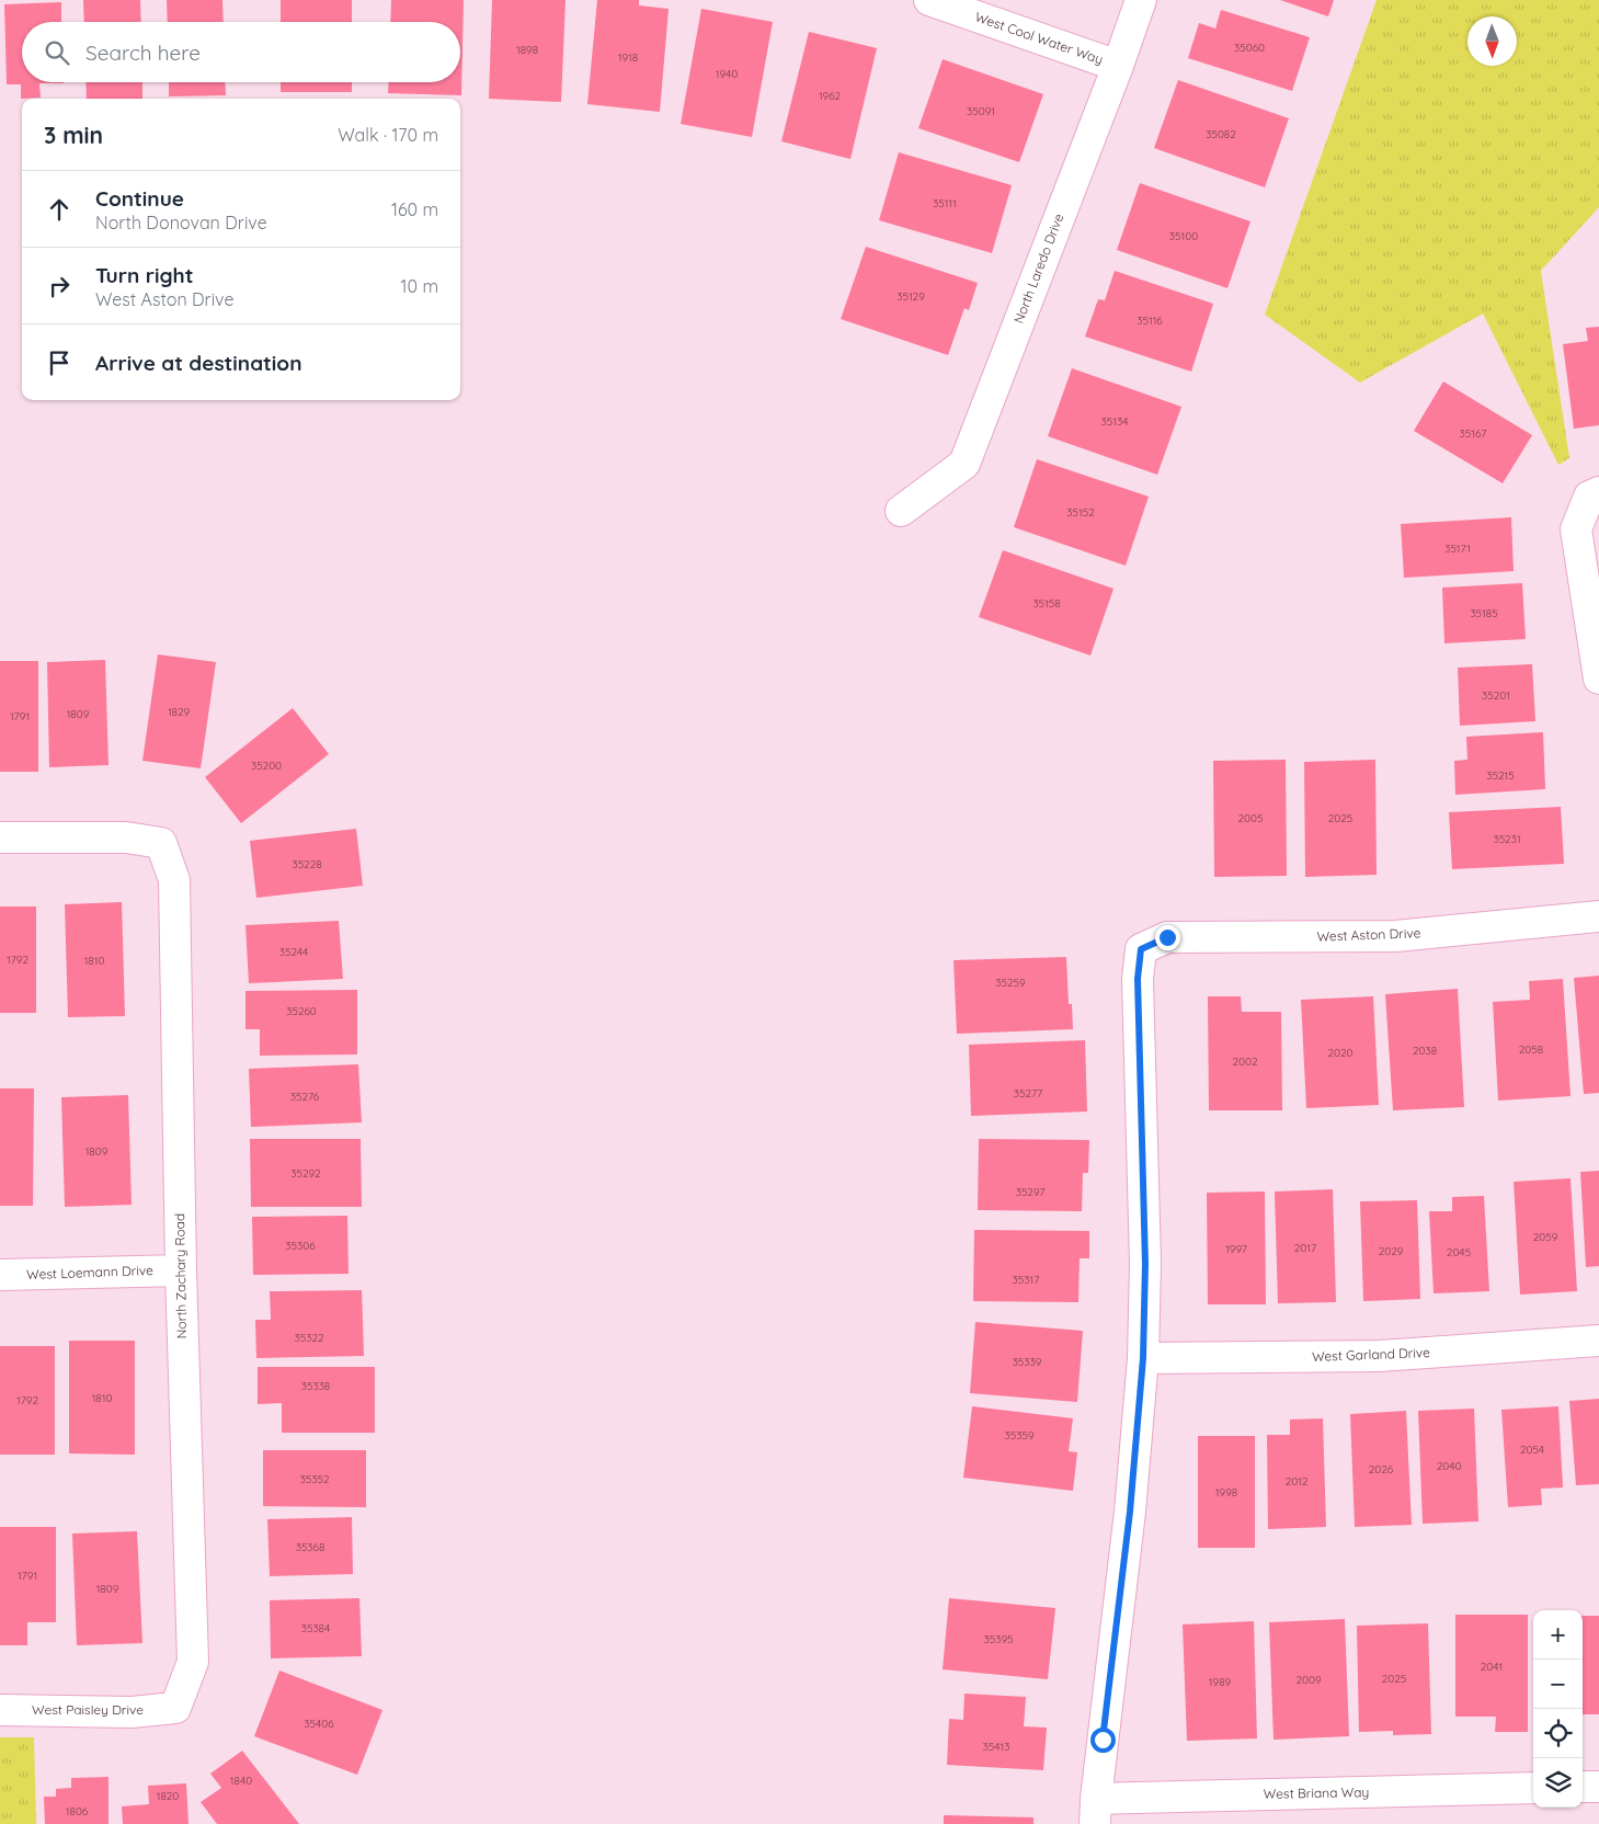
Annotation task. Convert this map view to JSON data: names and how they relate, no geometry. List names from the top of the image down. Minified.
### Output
{"streets":{"street":["West Cool Water Way","North Laredo Drive","West Aston Drive","West Loemann Drive","North Zachary Road","West Garland Drive","West Paisley Drive","West Briana Way"]},"crossings":[["West Cool Water Way","North Laredo Drive"],["West Aston Drive","West Garland Drive"],["West Loemann Drive","North Zachary Road"],["North Zachary Road","West Paisley Drive"]],"house_numbers":["35060","1898","1918","1940","1962","35091","35082","35111","35100","35129","35116","35134","35167","35152","35171","35158","35185","35201","1829","1809","1791","35200","35215","2005","2025","35231","35228","35244","1792","1810","35259","35260","2058","2038","2020","2002","35277","35276","1809","35292","35297","2059","35306","2017","1997","2029","2045","35317","35322","35339","35338","1810","1792","35359","2054","2040","2026","35352","2012","1998","35368","1791","1809","35384","35395","2041","2025","2009","1989","35406","35413","1840","1820","1806"],"north":"bottom","page":{"search":"Search here","heading":["3 min","Walk · 170 m"],"list":[["Continue","North Donovan Drive","160 m"],["Turn right","West Aston Drive","10 m"],"Arrive at destination"],"map_buttons":["+","−"]}}
